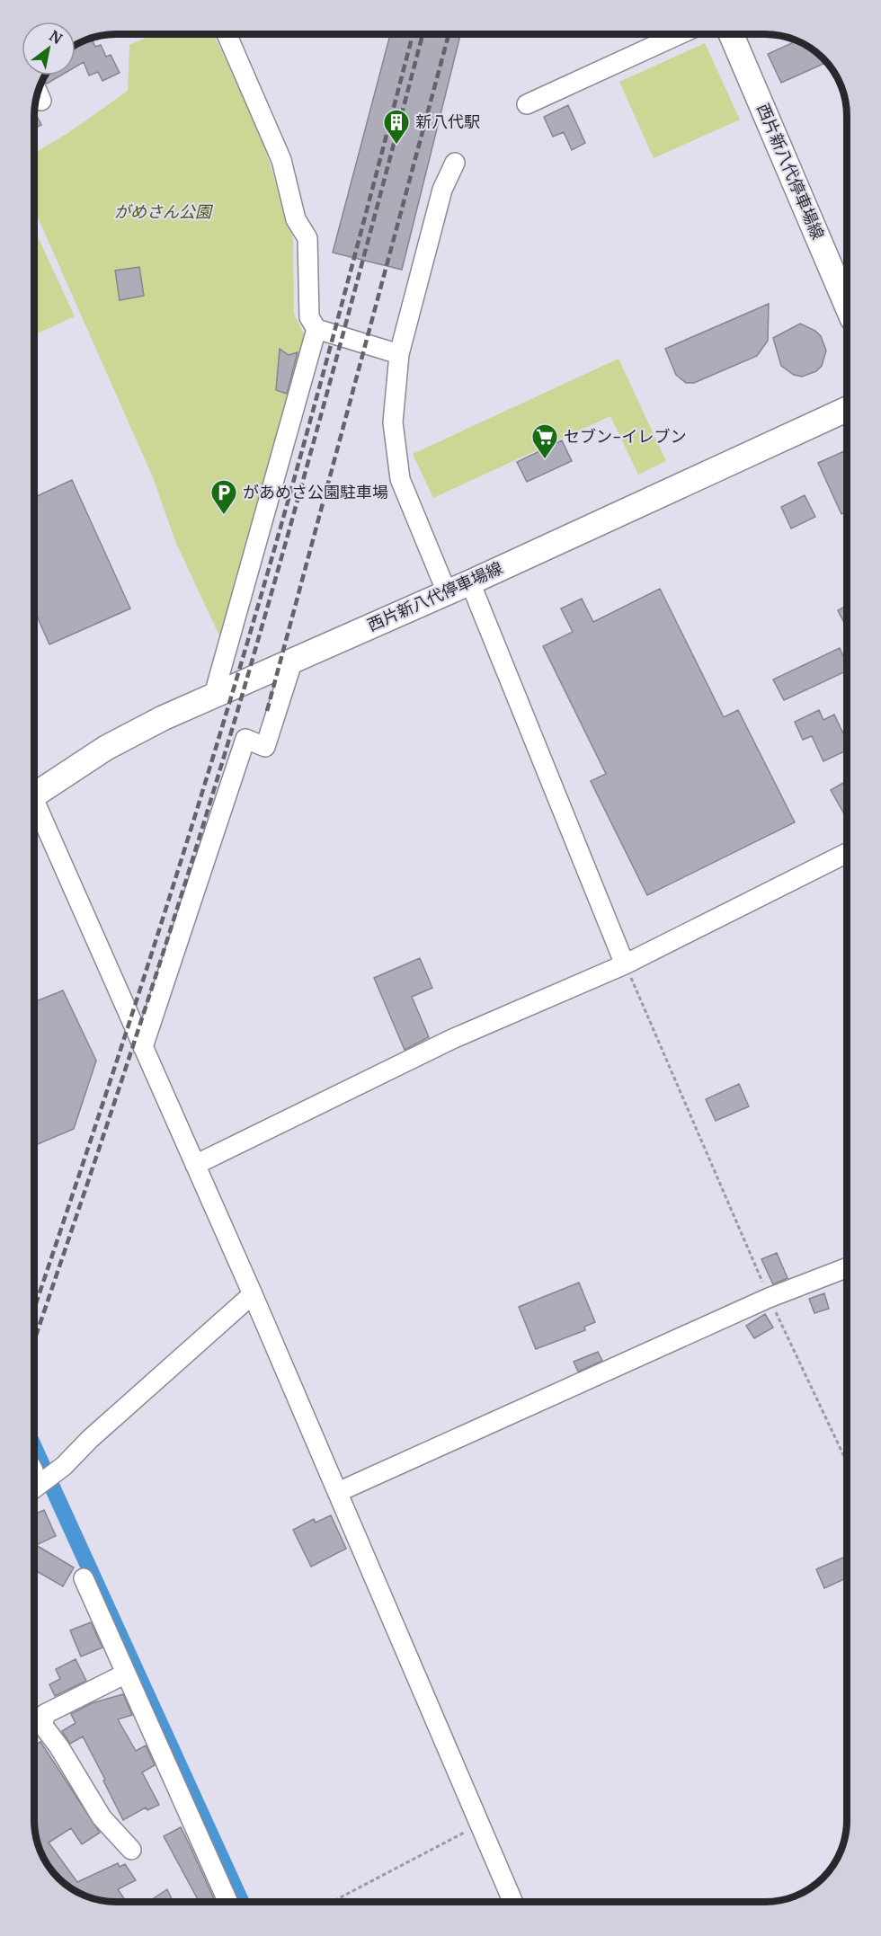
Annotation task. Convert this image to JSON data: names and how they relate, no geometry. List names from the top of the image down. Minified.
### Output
{"streets":{"main road":["西片新八代停車場線"]},"parks":["がめさん公園"],"places":{"building":["新八代駅"],"supermarket":["セブン-イレブン"],"parking":["があめさ公園駐車場"]},"north":"top right"}
